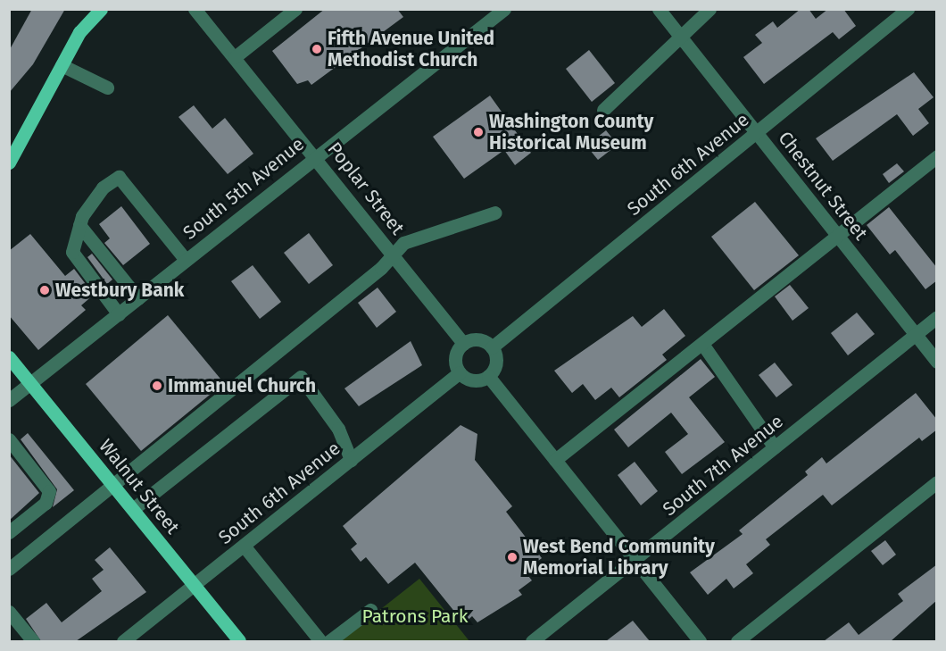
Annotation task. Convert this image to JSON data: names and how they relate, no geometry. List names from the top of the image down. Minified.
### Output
{"streets":{"main road":["Walnut Street"],"street":["South 6th Avenue","Chestnut Street","South 5th Avenue","Poplar Street","South 7th Avenue"]},"crossings":[["South 6th Avenue","Chestnut Street"],["South 6th Avenue","Poplar Street"],["South 6th Avenue","Walnut Street"],["Chestnut Street","South 7th Avenue"],["South 5th Avenue","Poplar Street"],["South 5th Avenue","Walnut Street"]],"parks":["Patrons Park"],"places":["Fifth Avenue United Methodist Church","Washington County Historical Museum","Westbury Bank","Immanuel Church","West Bend Community Memorial Library"]}
